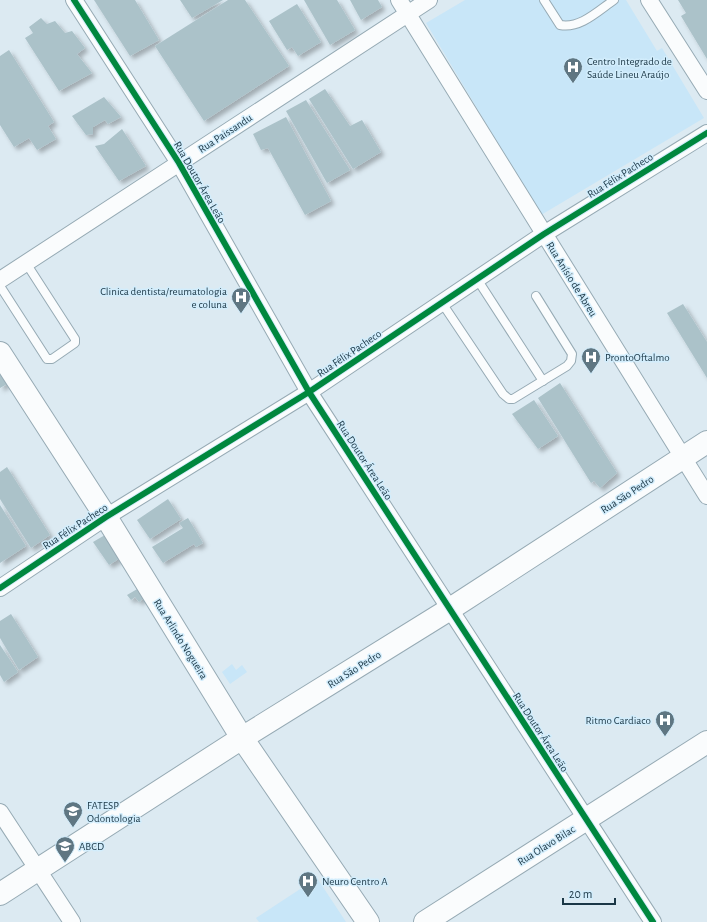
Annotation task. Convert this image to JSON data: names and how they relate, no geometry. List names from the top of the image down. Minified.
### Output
{"streets":{"street":["Rua Paissandu","Rua Félix Pacheco","Rua Doutor Área Leão","Rua Anísio de Abreu","Rua São Pedro","Rua Arlindo Nogueira","Rua Olavo Bilac"]},"crossings":[["Rua Paissandu","Rua Doutor Área Leão"],["Rua Paissandu","Rua Anísio de Abreu"],["Rua Félix Pacheco","Rua Doutor Área Leão"],["Rua Félix Pacheco","Rua Anísio de Abreu"],["Rua Félix Pacheco","Rua Arlindo Nogueira"],["Rua Doutor Área Leão","Rua São Pedro"],["Rua Doutor Área Leão","Rua Olavo Bilac"],["Rua Anísio de Abreu","Rua São Pedro"],["Rua São Pedro","Rua Arlindo Nogueira"]],"places":{"hospital":["Centro Integrado de Saúde Lineu Araújo","Clinica dentista/reumatologia e coluna","ProntoOftalmo","Ritmo Cardiaco","Neuro Centro A"],"school or university":["FATESP Odontologia","ABCD"]},"scale_bar":"20 m"}
